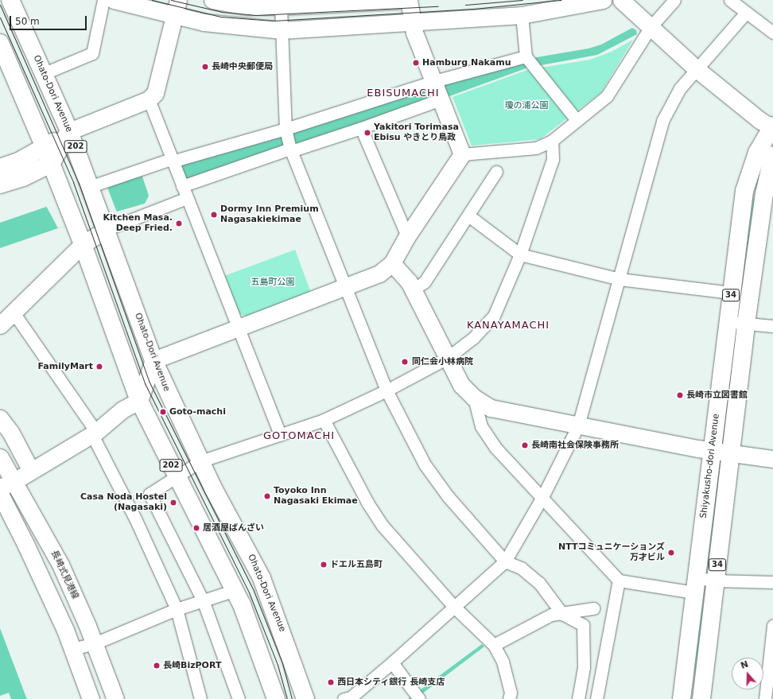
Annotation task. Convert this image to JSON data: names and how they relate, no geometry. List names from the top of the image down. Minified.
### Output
{"streets":{"highway":["Ohato-Dori Avenue","202","34","Shiyakusho-dori Avenue"],"street":["長崎式見港線"]},"crossings":[["Ohato-Dori Avenue","202"]],"districts":["EBISUMACHI","KANAYAMACHI","GOTOMACHI"],"parks":["瓊の浦公園","五島町公園"],"places":["Hamburg Nakamu","長崎中央郵便局","Yakitori Torimasa Ebisu やきとり鳥政","Dormy Inn Premium Nagasakiekimae","Kitchen Masa. Deep Fried.","同仁会小林病院","FamilyMart","長崎市立図書館","Goto-machi","長崎南社会保険事務所","Toyoko Inn Nagasaki Ekimae","Casa Noda Hostel (Nagasaki)","居酒屋ばんざい","NTTコミュニケーションズ 万才ビル","ドエル五島町","長崎BizPORT","西日本シティ銀行 長崎支店"],"scale_bar":"50 m","north":"top"}
